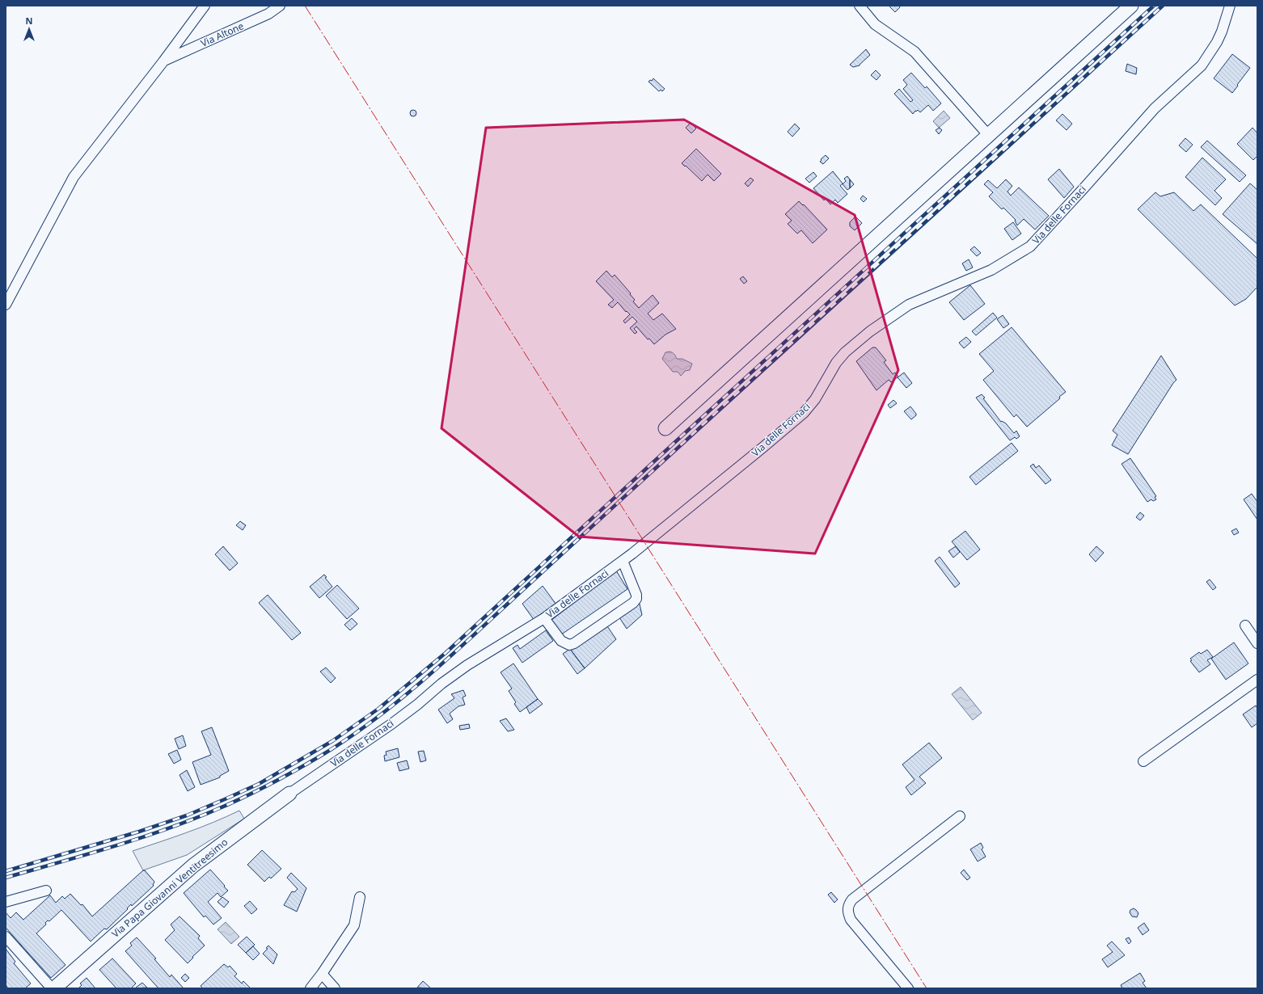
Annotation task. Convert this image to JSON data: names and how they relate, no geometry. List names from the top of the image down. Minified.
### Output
{"streets":{"main road":["Via Papa Giovanni Ventitreesimo"],"street":["Via Altone","Via delle Fornaci"]},"crossings":[["Via delle Fornaci","Via Papa Giovanni Ventitreesimo"]],"north":"top"}
